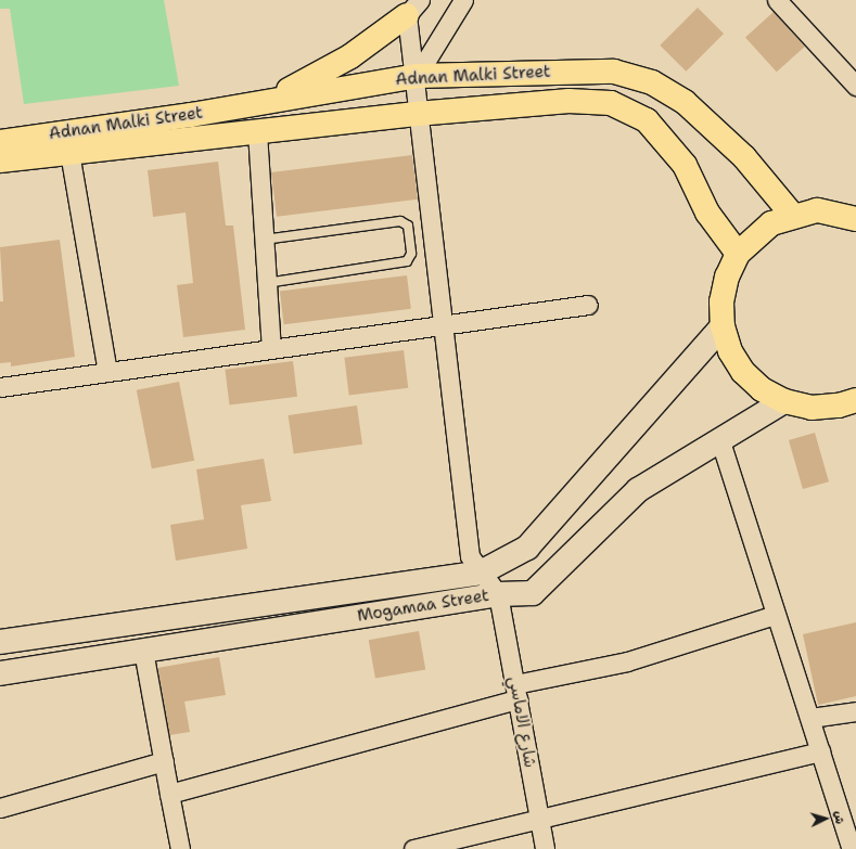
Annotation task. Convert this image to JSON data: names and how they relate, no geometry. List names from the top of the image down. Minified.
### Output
{"streets":{"main road":["Adnan Malki Street","Mogamaa Street"],"street":["شارع الاماسي"]},"crossings":[["Mogamaa Street","شارع الاماسي"]],"north":"right"}
